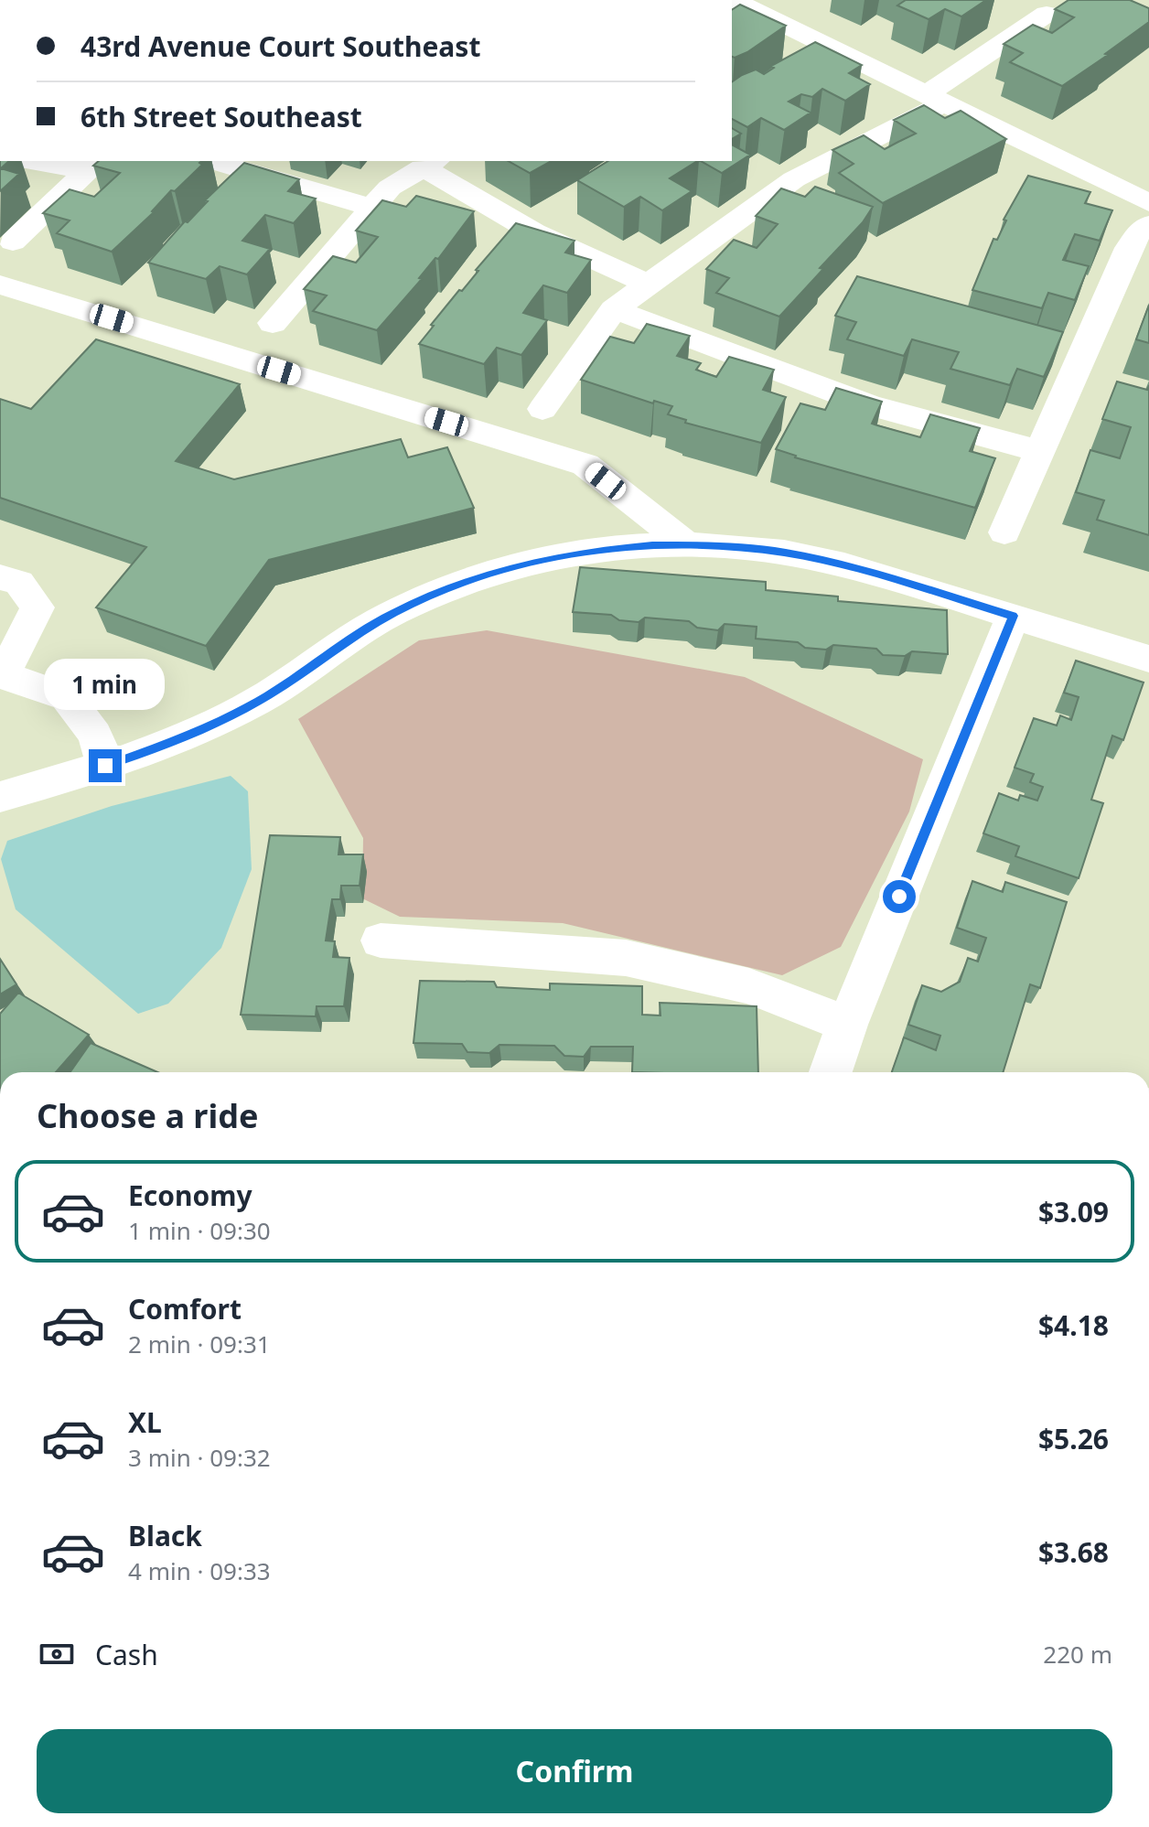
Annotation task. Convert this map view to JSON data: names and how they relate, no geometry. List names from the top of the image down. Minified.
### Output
{"page":{"banner":["43rd Avenue Court Southeast","6th Street Southeast"],"bubble":"1 min","heading":"Choose a ride","list":[{"name":"Economy","note":"1 min · 09:30","value":"$3.09"},{"name":"Comfort","note":"2 min · 09:31","value":"$4.18"},{"name":"XL","note":"3 min · 09:32","value":"$5.26"},{"name":"Black","note":"4 min · 09:33","value":"$3.68"}],"pay":["Cash","220 m"],"buttons":"Confirm"}}
